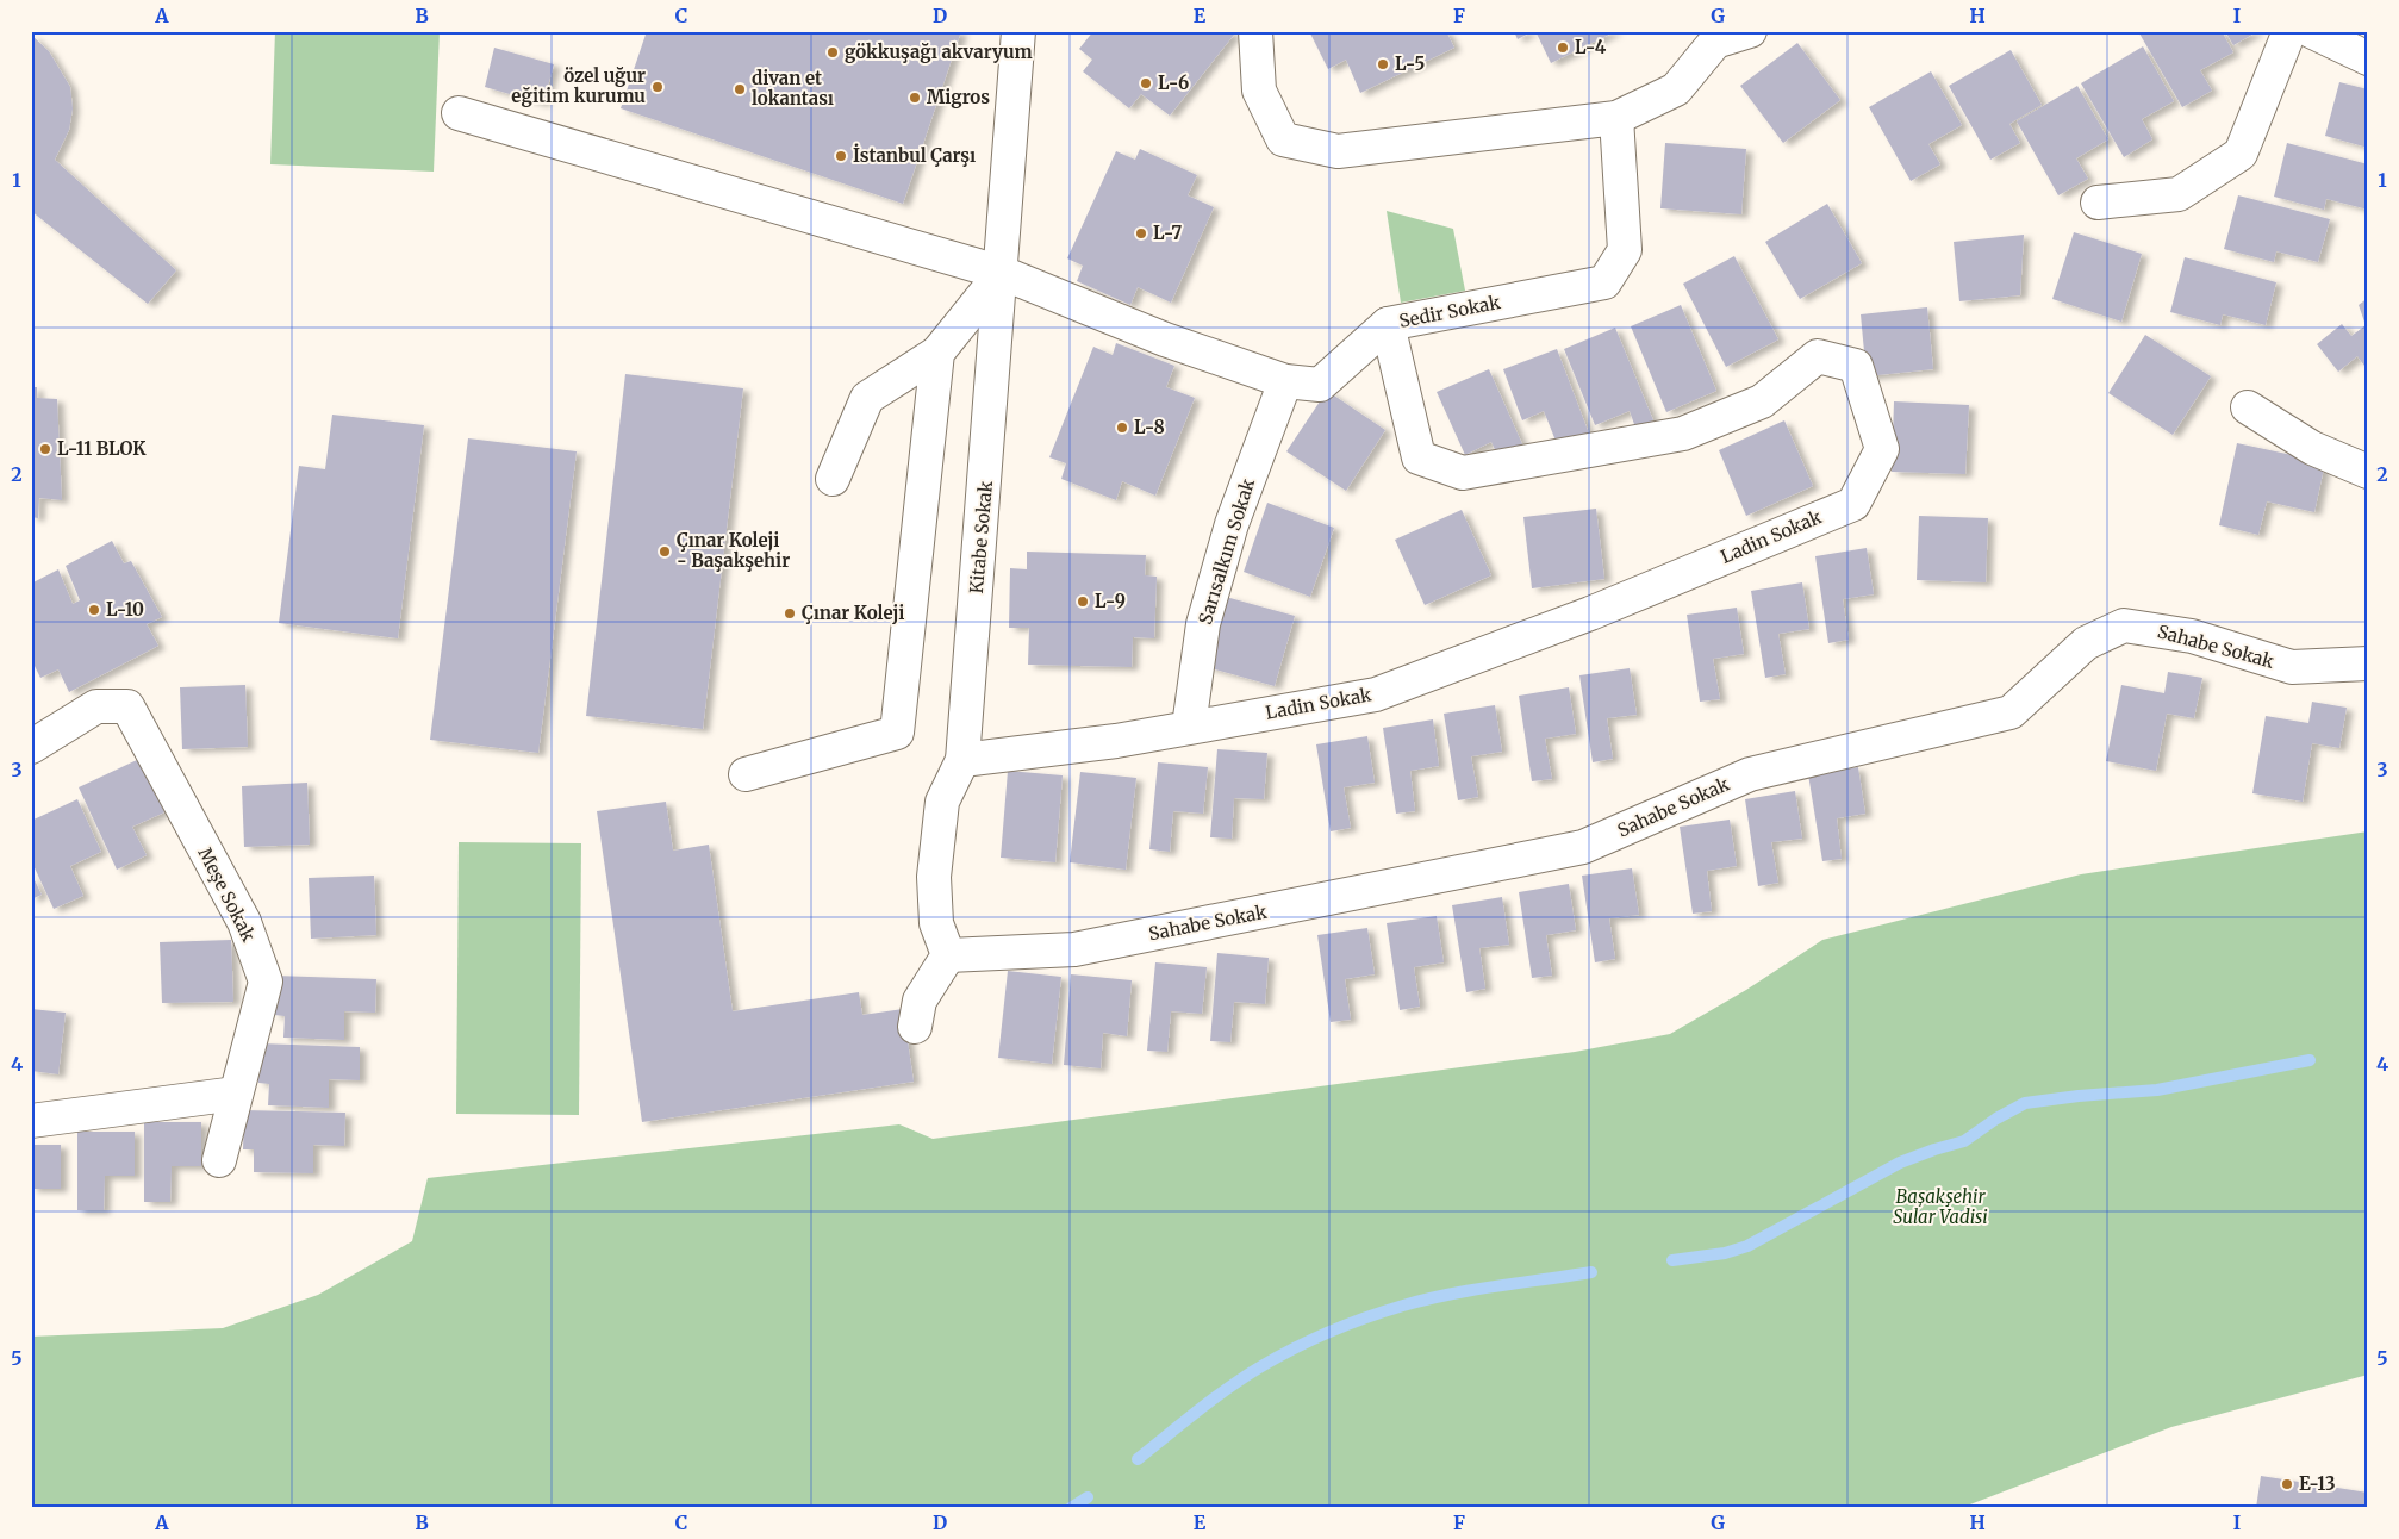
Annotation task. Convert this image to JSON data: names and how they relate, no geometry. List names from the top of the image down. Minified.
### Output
{"streets":{"lane":["Sedir Sokak","Kitabe Sokak","Ladin Sokak","Sarısalkım Sokak","Sahabe Sokak","Meşe Sokak"]},"crossings":[["Sedir Sokak","Kitabe Sokak"],["Sedir Sokak","Ladin Sokak"],["Sedir Sokak","Sarısalkım Sokak"],["Kitabe Sokak","Ladin Sokak"],["Kitabe Sokak","Sahabe Sokak"],["Ladin Sokak","Sarısalkım Sokak"]],"parks":["Başakşehir Sular Vadisi"],"places":["L-4","gökkuşağı akvaryum","L-5","L-6","özel uğur eğitim kurumu","divan et lokantası","Migros","İstanbul Çarşı","L-7","L-8","L-11 BLOK","Çınar Koleji - Başakşehir","L-9","L-10","Çınar Koleji","E-13"],"grid":{"columns":["A","B","C","D","E","F","G","H","I"],"rows":["1","2","3","4","5"]}}
